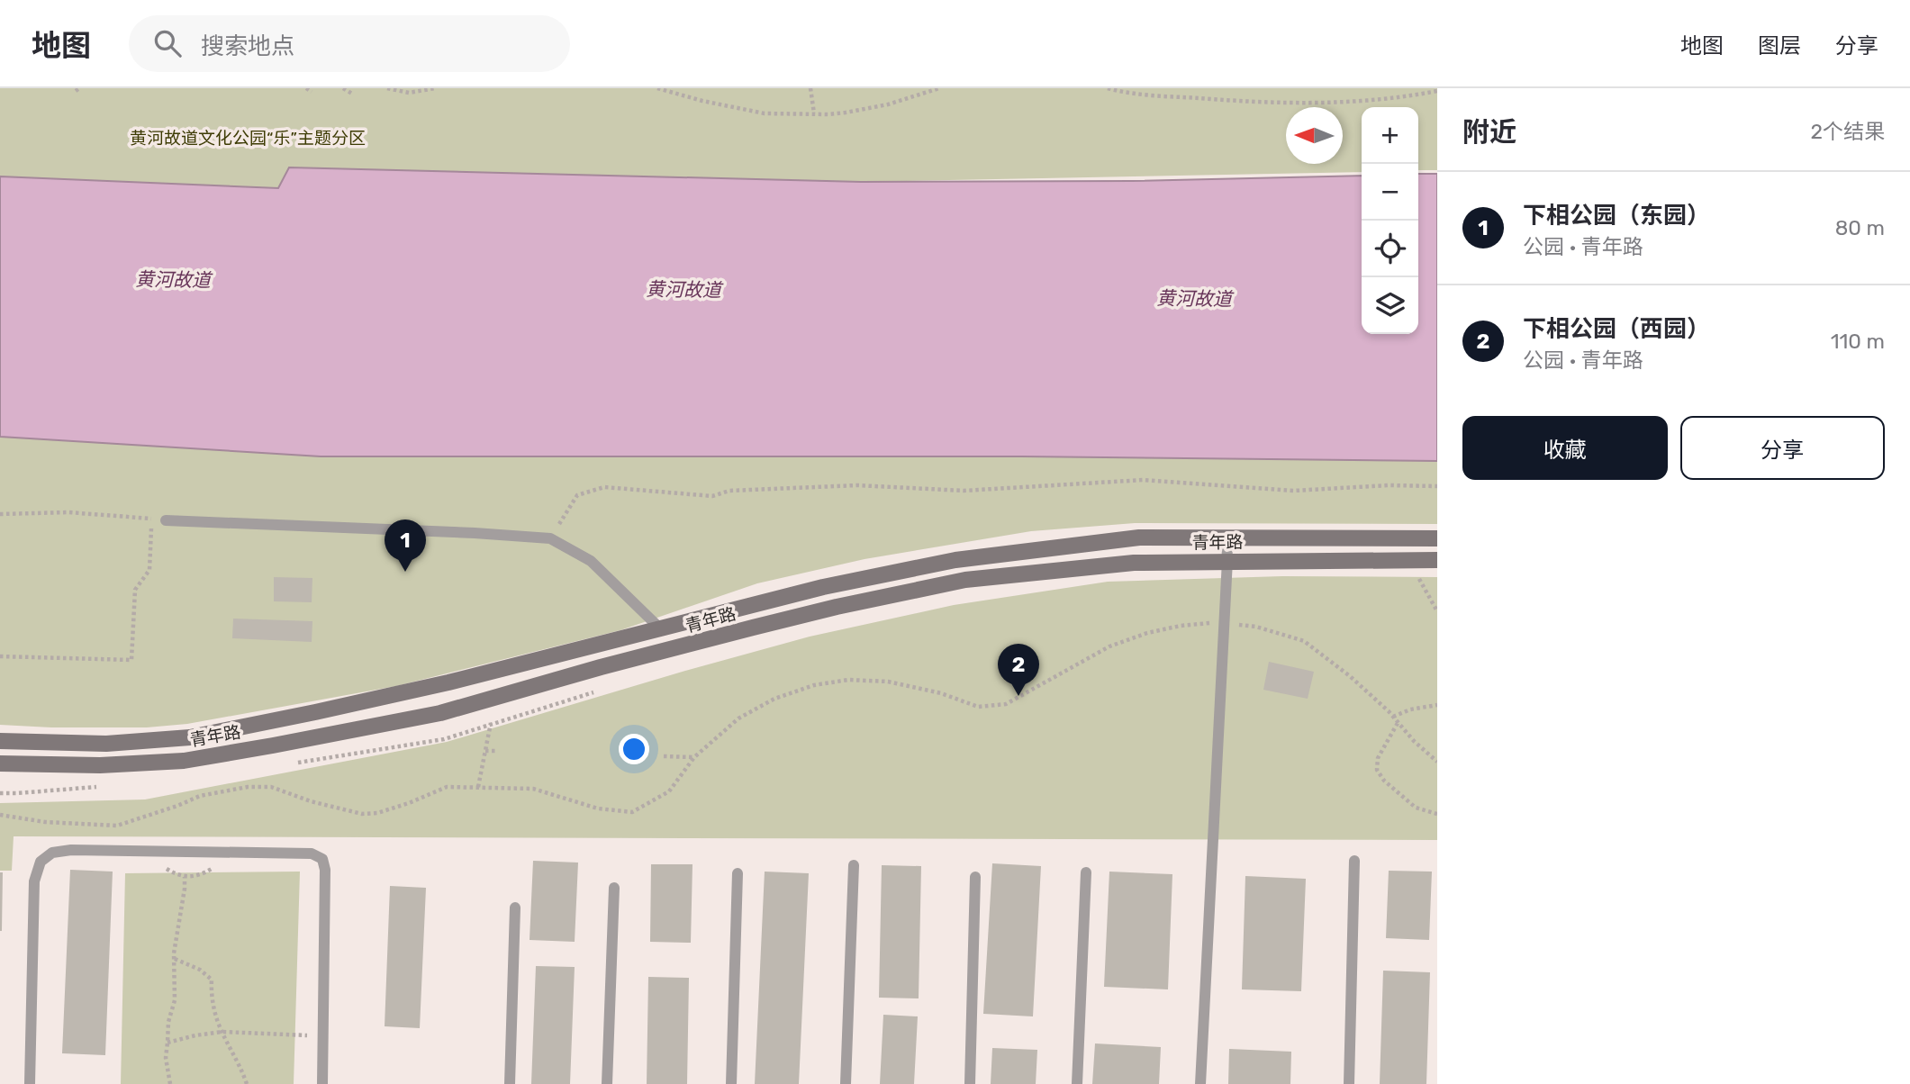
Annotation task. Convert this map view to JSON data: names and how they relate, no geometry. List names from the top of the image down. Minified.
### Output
{"streets":{"street":["青年路"]},"water":["黄河故道"],"parks":["黄河故道文化公园“乐”主题分区"],"north":"left","page":{"header":"地图","search":"搜索地点","nav":["地图","图层","分享"],"heading":["附近","2个结果"],"map_buttons":["+","−"],"list":[{"mark":"1","name":"下相公园（东园）","note":"公园 · 青年路","value":"80 m"},{"mark":"2","name":"下相公园（西园）","note":"公园 · 青年路","value":"110 m"}],"buttons":["收藏","分享"],"pins":["1","2"]}}
